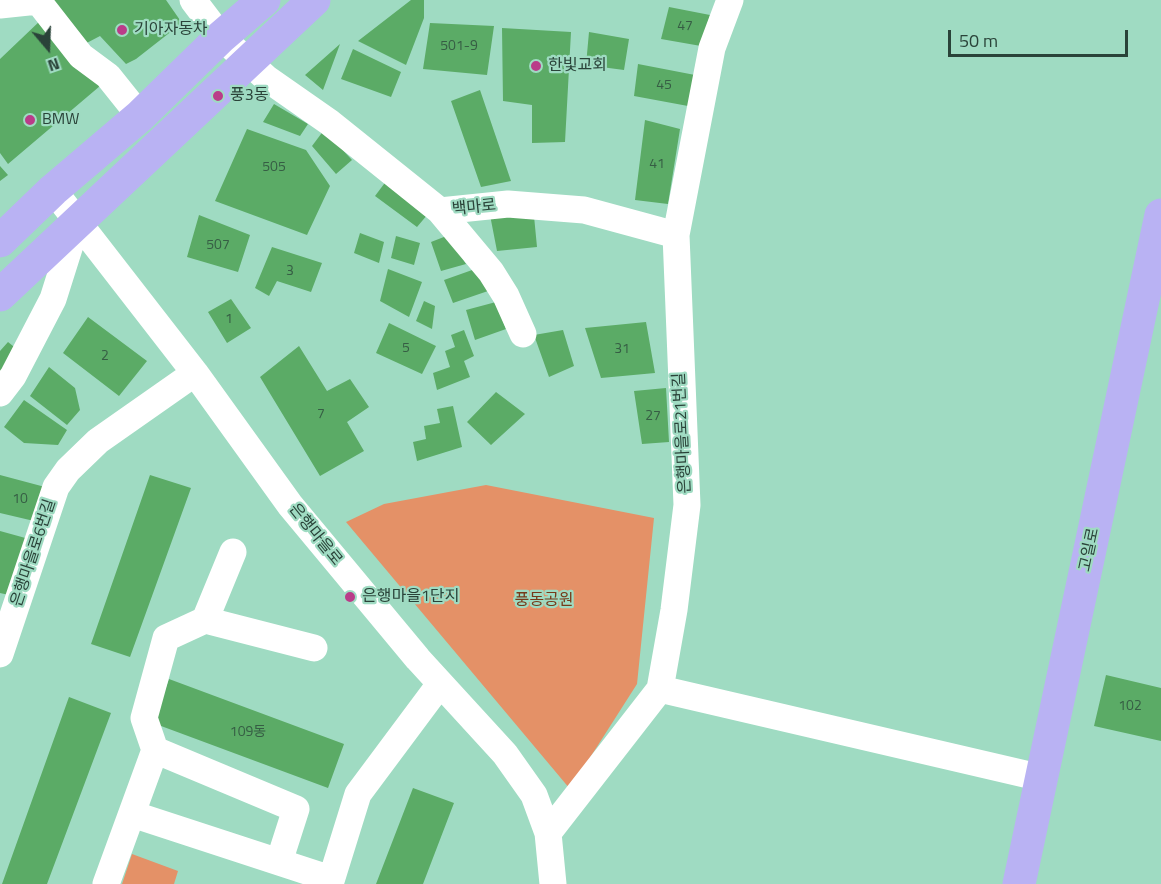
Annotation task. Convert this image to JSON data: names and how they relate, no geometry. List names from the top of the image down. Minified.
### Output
{"streets":{"main road":["고일로"],"street":["백마로","은행마을로21번길","은행마을로","은행마을로6번길"]},"crossings":[["백마로","은행마을로21번길"],["은행마을로21번길","은행마을로"],["은행마을로","은행마을로6번길"]],"parks":["풍동공원"],"places":["기아자동차","한빛교회","풍3동","BMW","은행마을1단지"],"house_numbers":["47","501-9","45","41","505","507","3","1","5","31","2","7","27","10","102","109동"],"scale_bar":"50 m","north":"bottom"}
